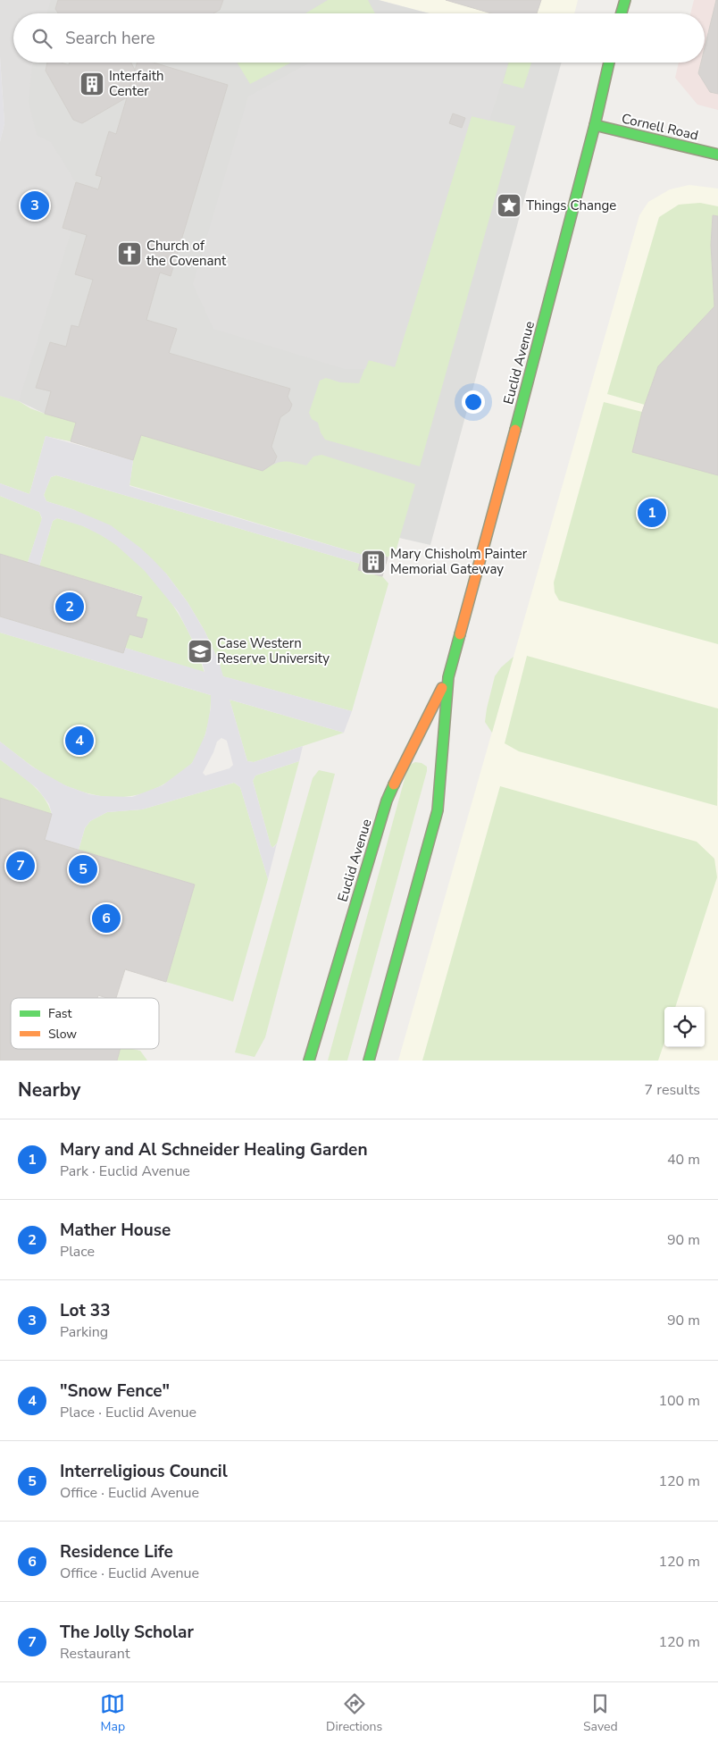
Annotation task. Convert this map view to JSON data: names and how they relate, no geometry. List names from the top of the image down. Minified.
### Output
{"streets":{"main road":["Cornell Road","Euclid Avenue"]},"crossings":[["Cornell Road","Euclid Avenue"]],"places":{"building":["Interfaith Center","Mary Chisholm Painter Memorial Gateway"],"place":["Things Change"],"church":["Church of the Covenant"],"school or university":["Case Western Reserve University"]},"legend":["Fast","Slow"],"page":{"search":"Search here","pins":["3","1","2","4","7","5","6"],"heading":["Nearby","7 results"],"list":[{"mark":"1","name":"Mary and Al Schneider Healing Garden","note":"Park · Euclid Avenue","value":"40 m"},{"mark":"2","name":"Mather House","note":"Place","value":"90 m"},{"mark":"3","name":"Lot 33","note":"Parking","value":"90 m"},{"mark":"4","name":"\"Snow Fence\"","note":"Place · Euclid Avenue","value":"100 m"},{"mark":"5","name":"Interreligious Council","note":"Office · Euclid Avenue","value":"120 m"},{"mark":"6","name":"Residence Life","note":"Office · Euclid Avenue","value":"120 m"},{"mark":"7","name":"The Jolly Scholar","note":"Restaurant","value":"120 m"}],"nav":["Map","Directions","Saved"]}}
